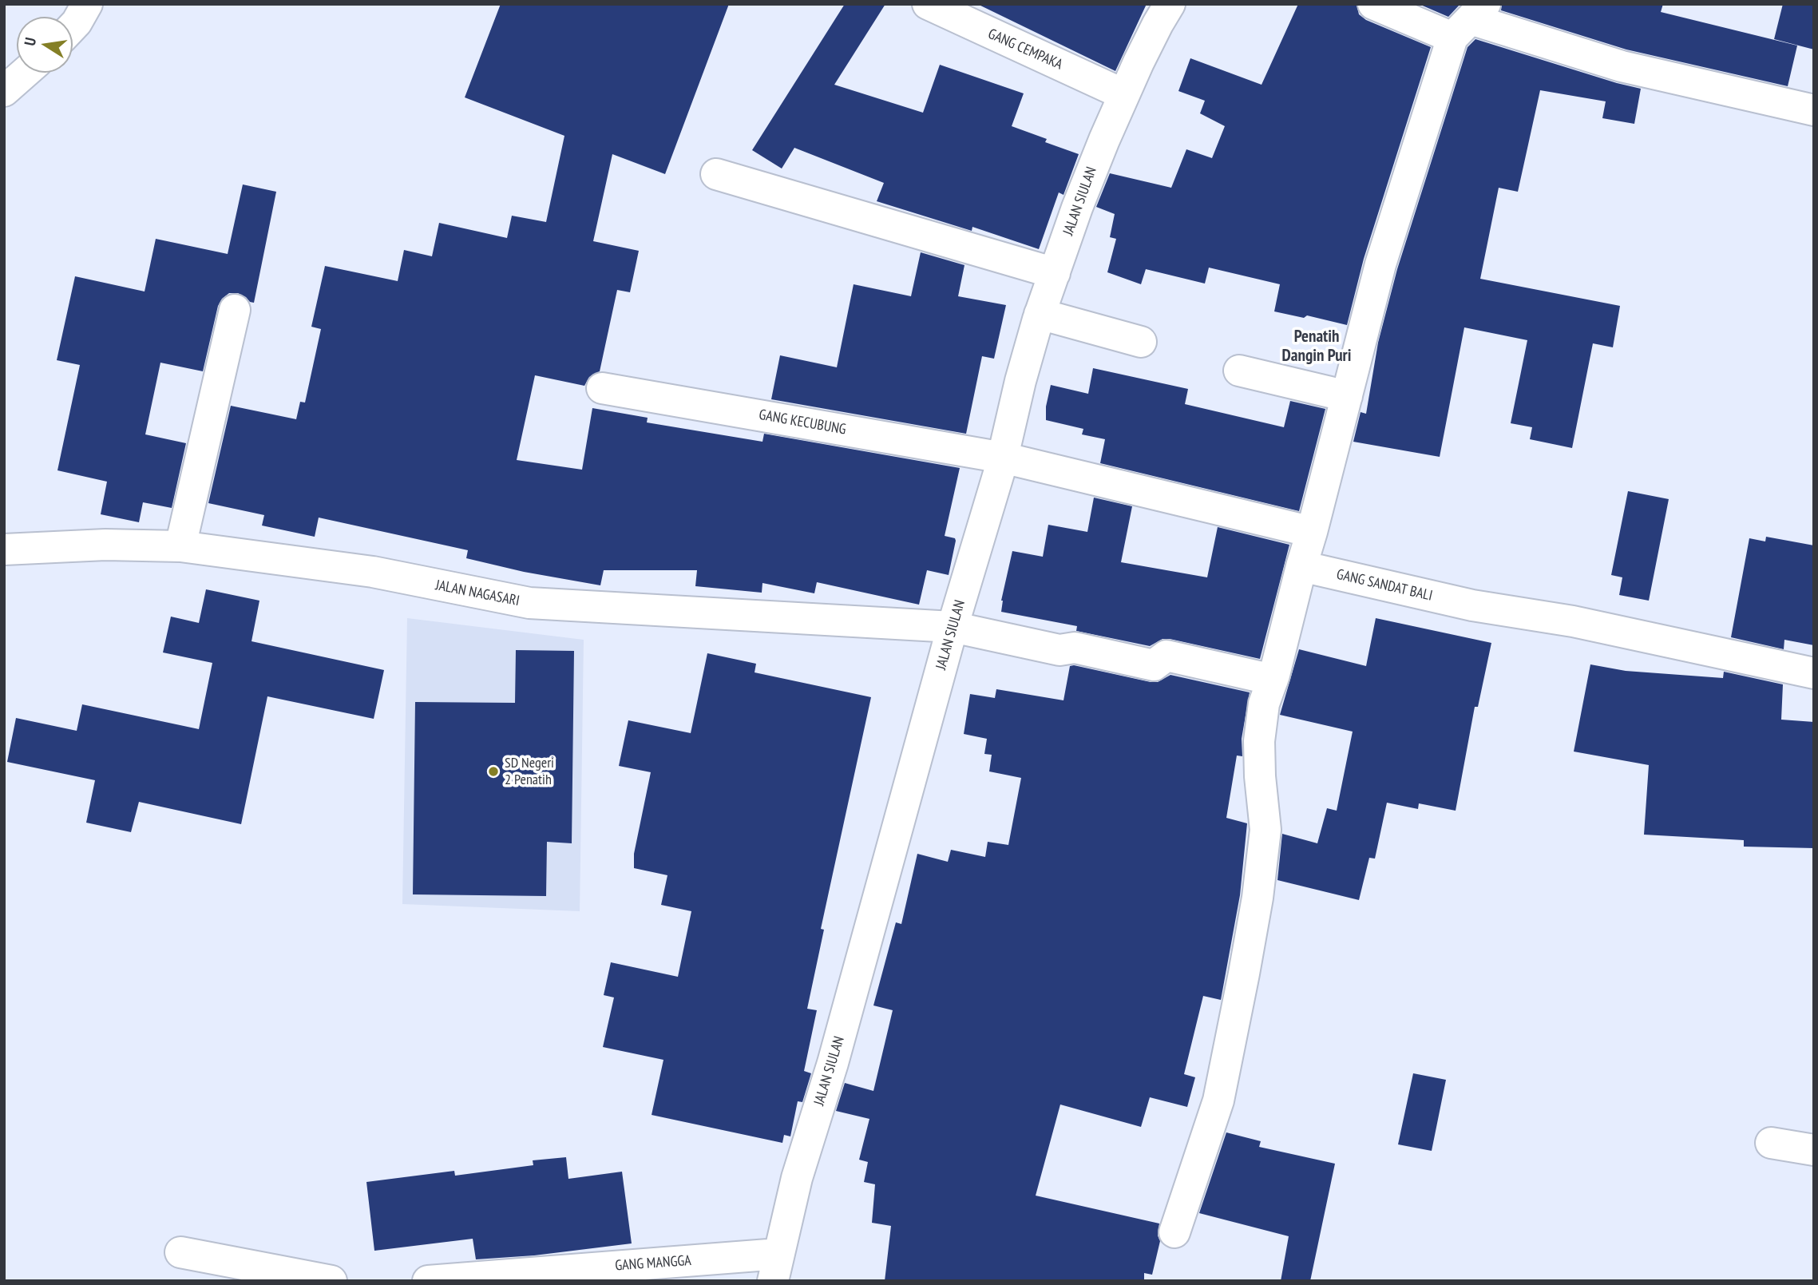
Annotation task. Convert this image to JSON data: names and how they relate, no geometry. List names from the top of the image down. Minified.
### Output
{"streets":{"street":["GANG CEMPAKA","JALAN SIULAN","GANG KECUBUNG","GANG SANDAT BALI","JALAN NAGASARI","GANG MANGGA"]},"crossings":[["GANG CEMPAKA","JALAN SIULAN"],["JALAN SIULAN","GANG KECUBUNG"],["JALAN SIULAN","JALAN NAGASARI"],["JALAN SIULAN","GANG MANGGA"]],"districts":["Penatih Dangin Puri"],"places":["SD Negeri 2 Penatih"],"north":"left"}
